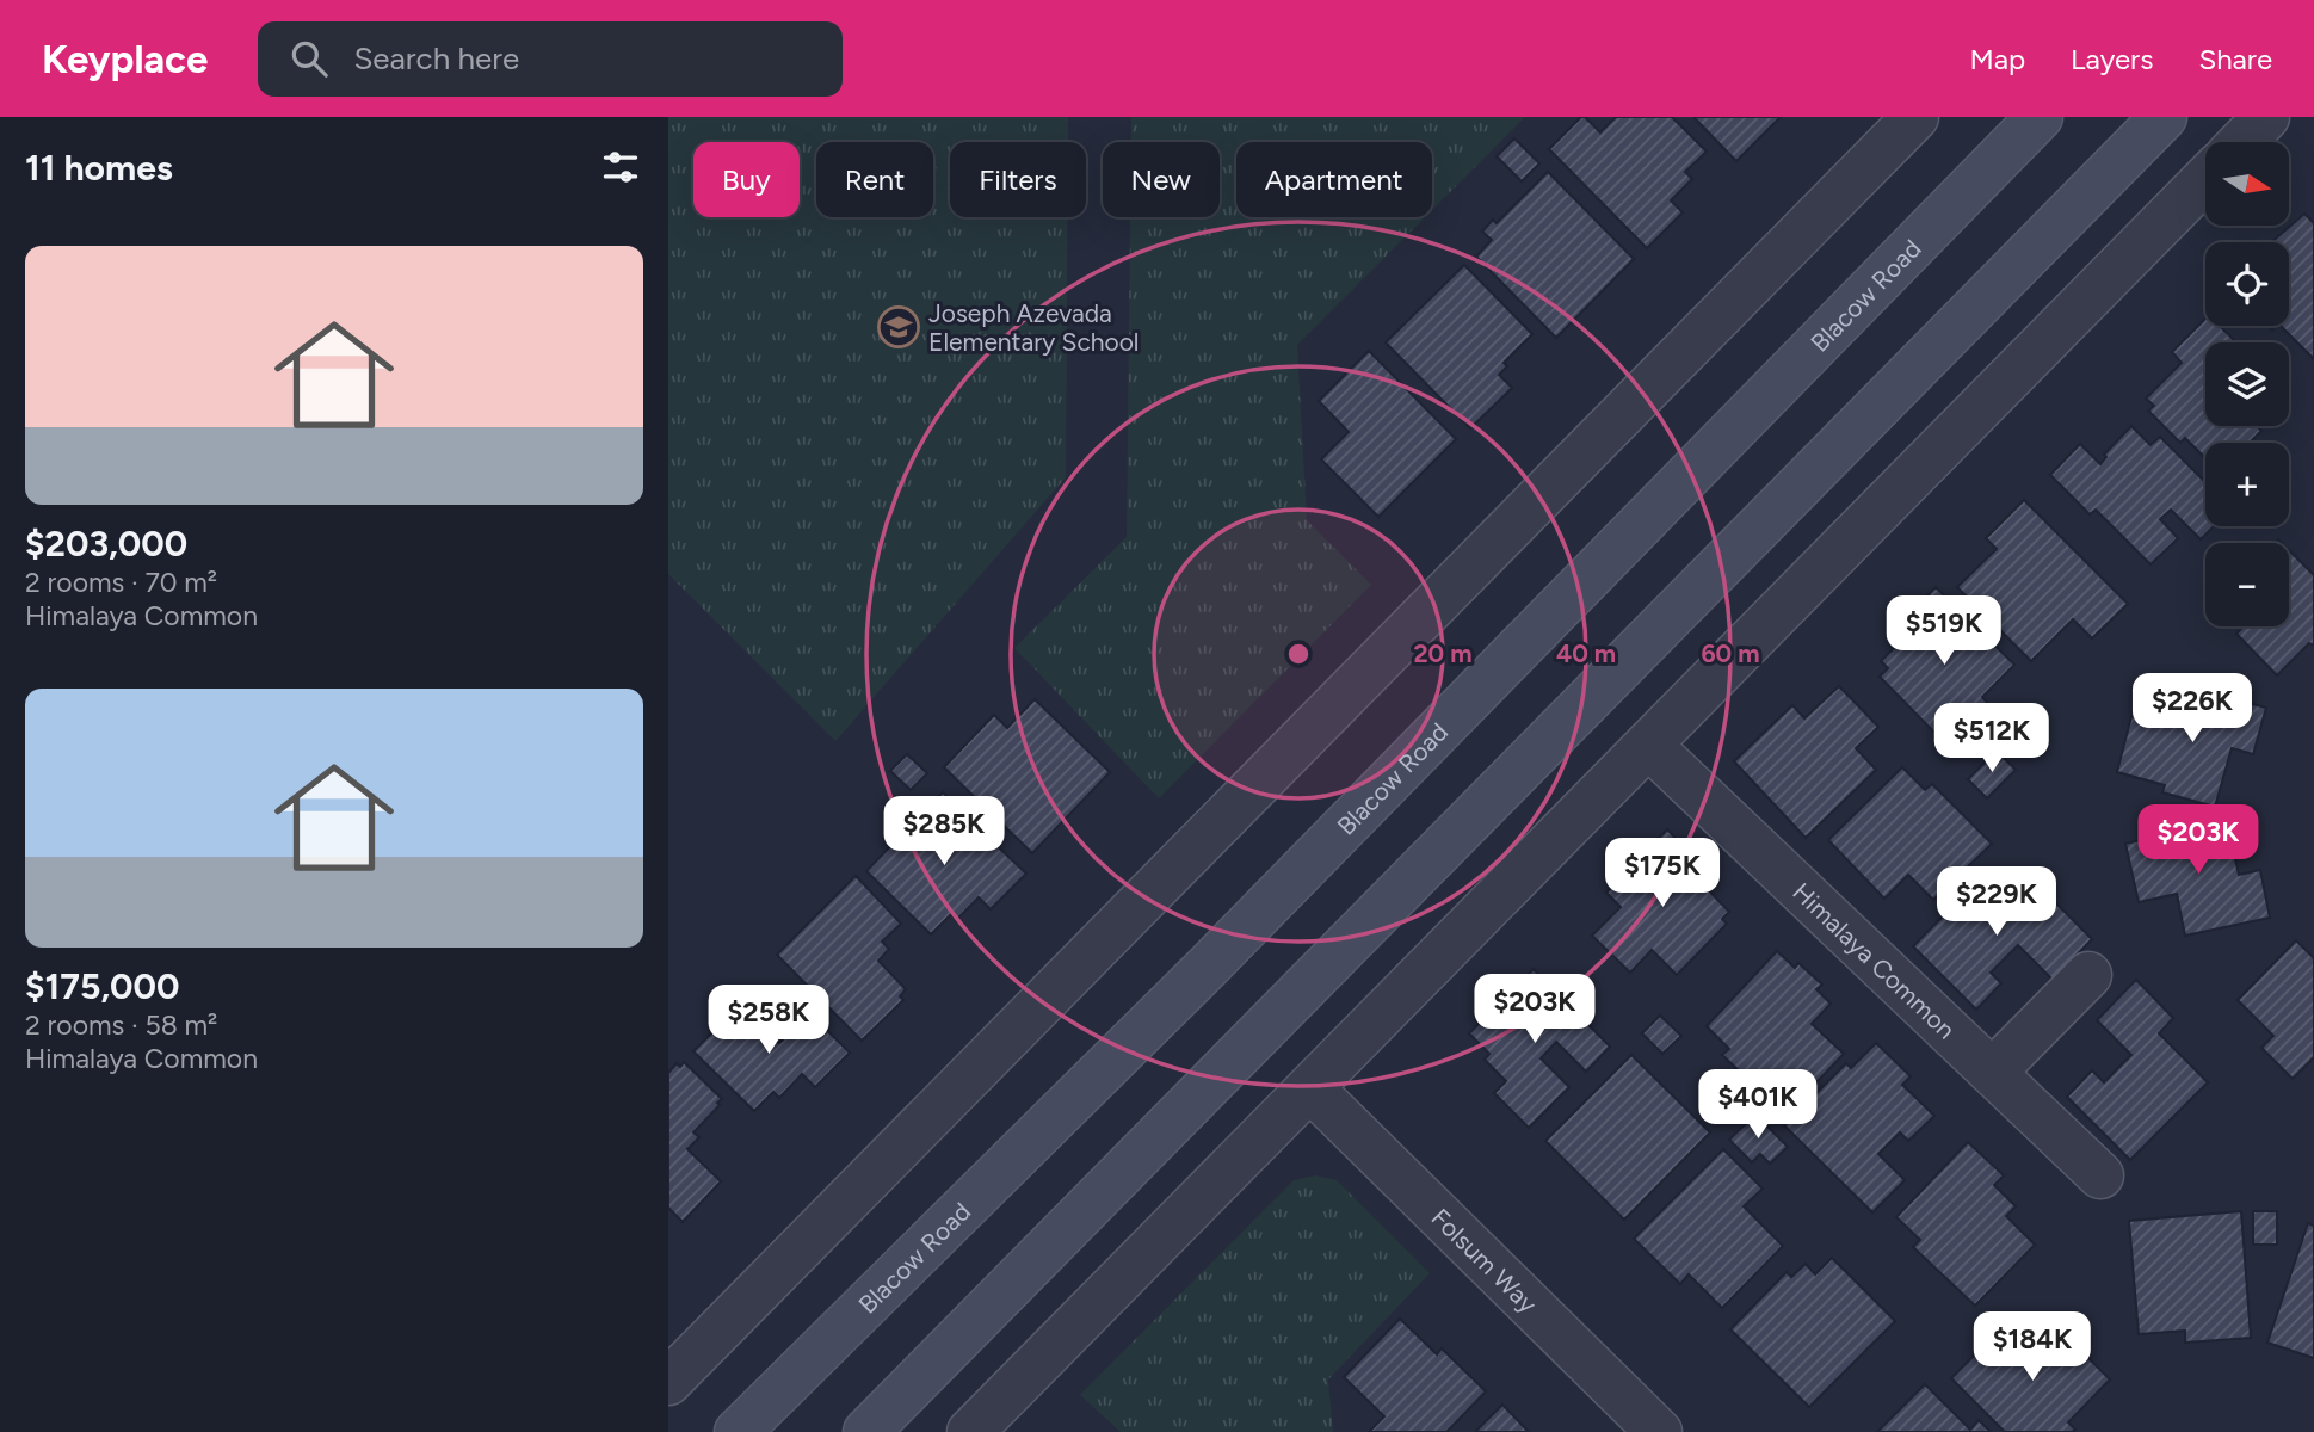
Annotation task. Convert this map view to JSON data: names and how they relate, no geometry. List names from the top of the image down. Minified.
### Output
{"streets":{"main road":["Blacow Road"],"street":["Himalaya Common","Folsum Way"]},"places":{"school or university":["Joseph Azevada Elementary School"]},"north":"right","page":{"header":"Keyplace","search":"Search here","nav":["Map","Layers","Share"],"heading":"11 homes","map_buttons":["+","−"],"chip":["Buy","Rent","Filters","New","Apartment"],"list":[{"name":"$203,000","note":"2 rooms · 70 m² · Himalaya Common"},{"name":"$175,000","note":"2 rooms · 58 m² · Himalaya Common"}],"price":["$519K","$226K","$512K","$285K","$203K","$175K","$229K","$203K","$258K","$401K","$184K"]},"rings":["20 m","40 m","60 m"]}
